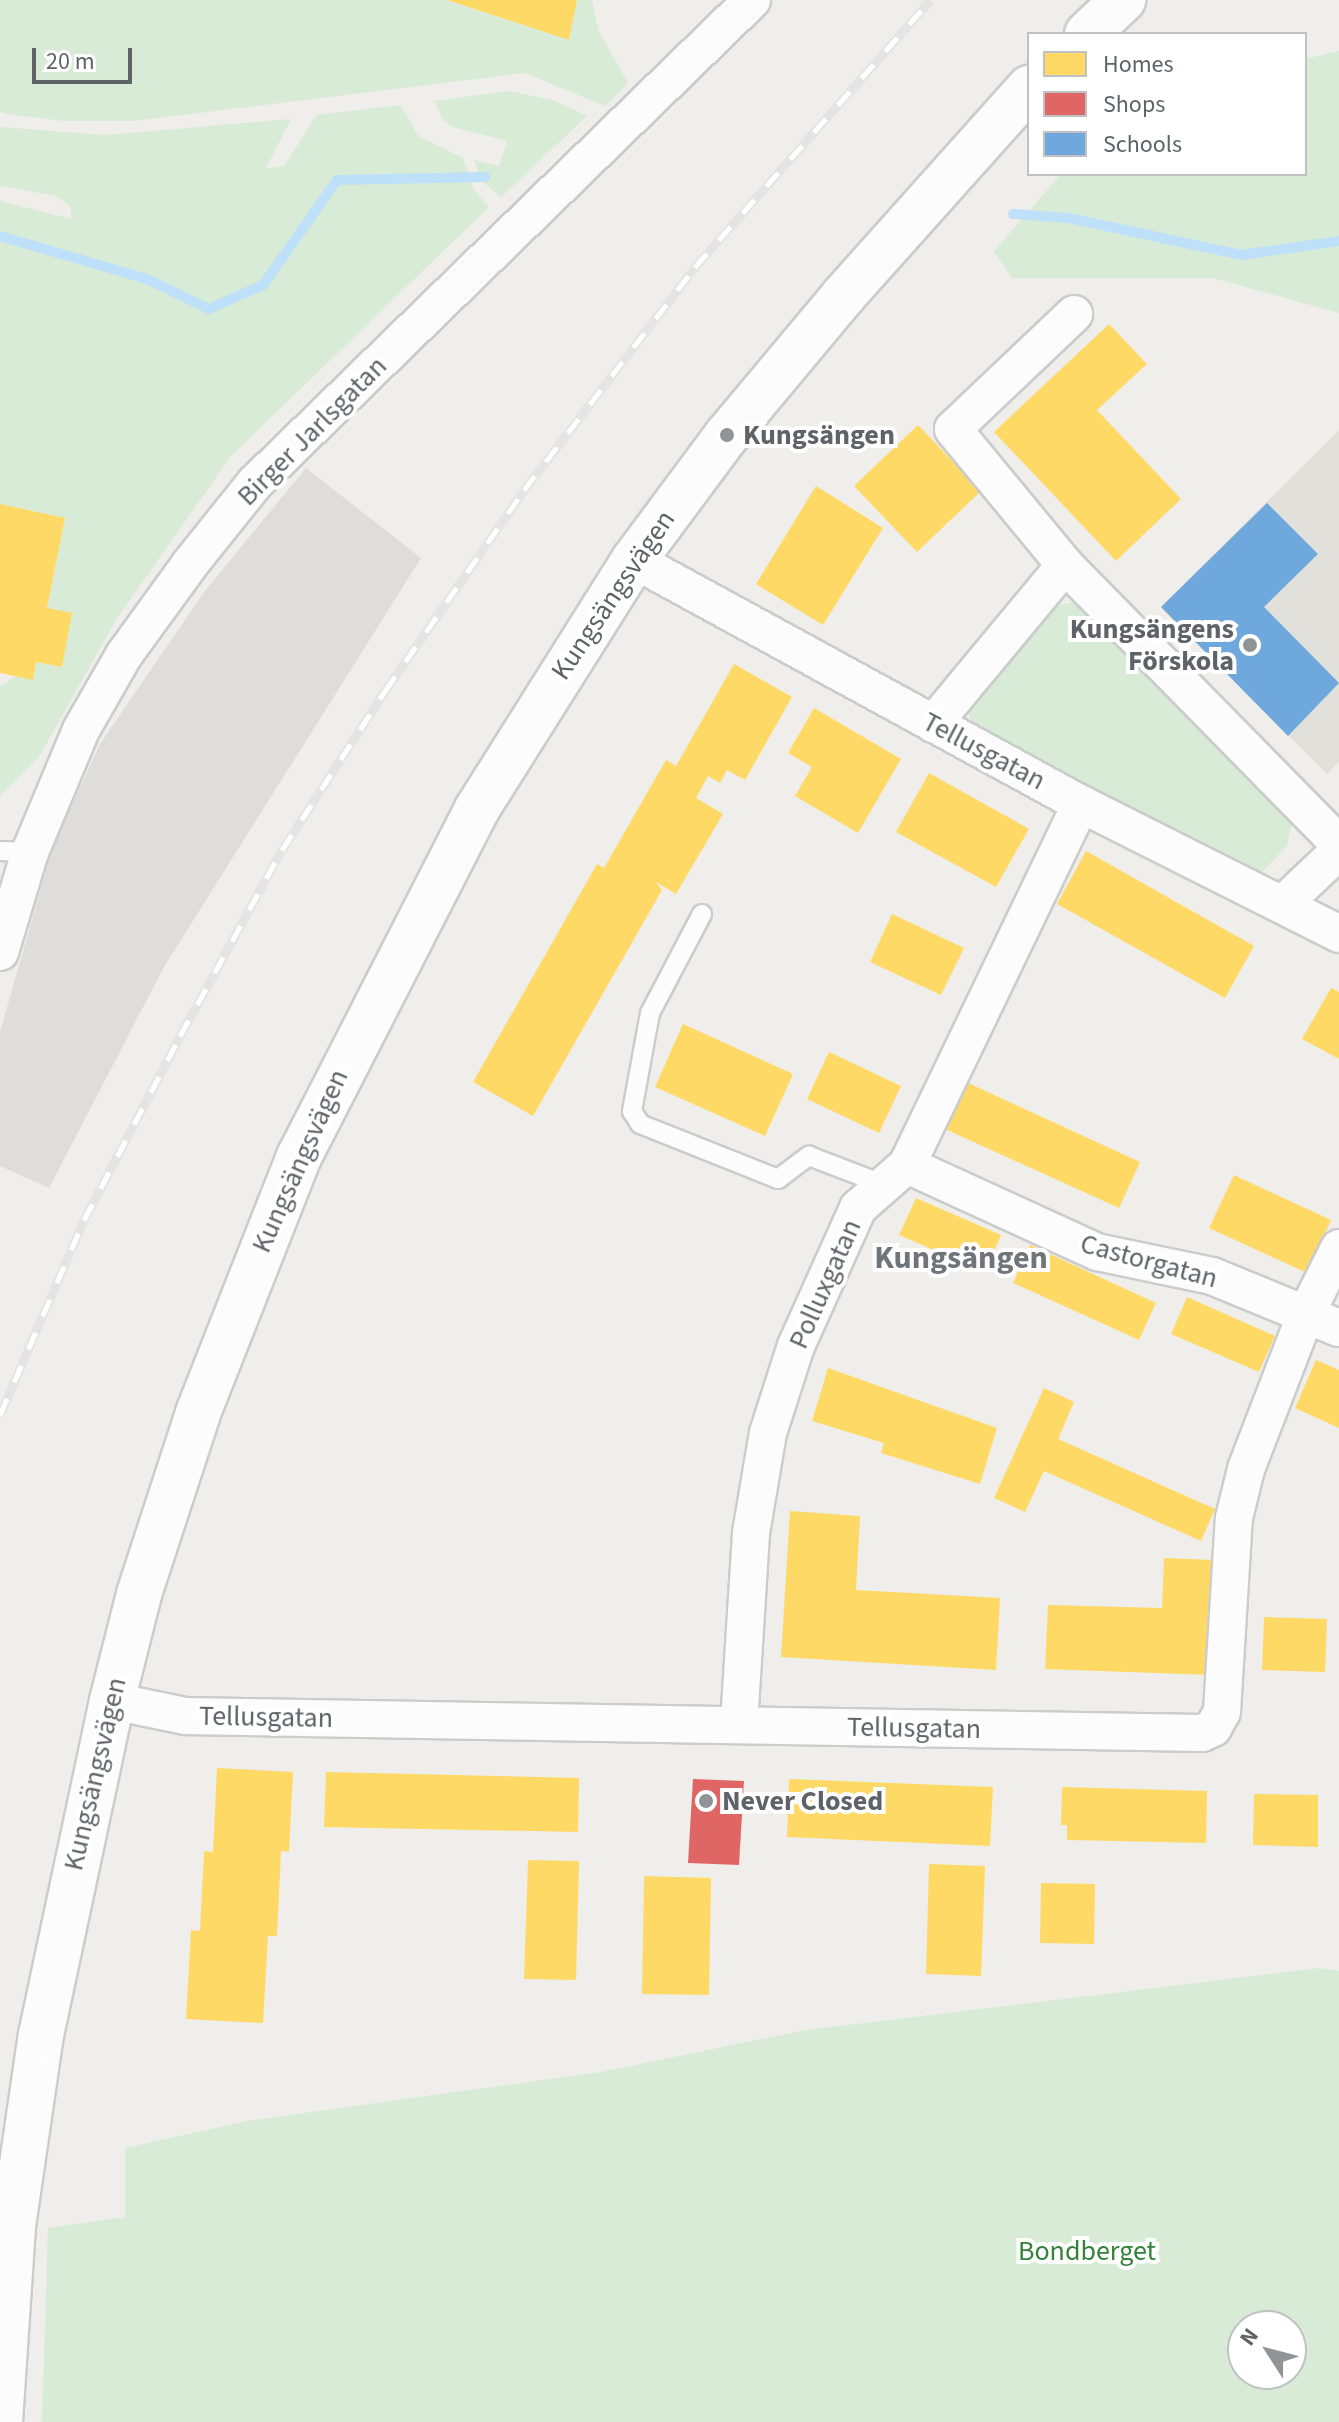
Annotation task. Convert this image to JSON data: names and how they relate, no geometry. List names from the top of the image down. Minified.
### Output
{"streets":{"street":["Birger Jarlsgatan","Kungsängsvägen","Tellusgatan","Castorgatan","Polluxgatan"]},"crossings":[["Kungsängsvägen","Tellusgatan"],["Tellusgatan","Castorgatan"],["Tellusgatan","Polluxgatan"],["Castorgatan","Polluxgatan"]],"districts":["Kungsängen"],"parks":["Bondberget"],"places":["Kungsängen","Kungsängens Förskola","Never Closed"],"legend":["Homes","Shops","Schools"],"scale_bar":"20 m","north":"top left"}
